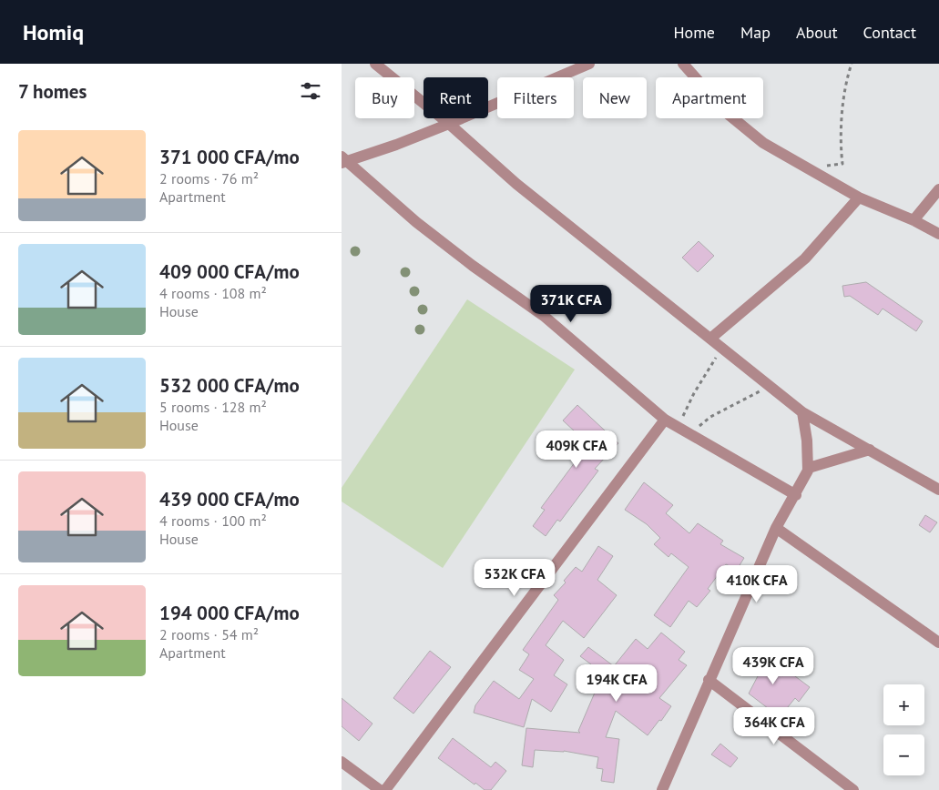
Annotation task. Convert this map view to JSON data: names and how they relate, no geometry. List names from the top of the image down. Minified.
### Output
{"page":{"header":"Homiq","nav":["Home","Map","About","Contact"],"heading":"7 homes","chip":["Buy","Rent","Filters","New","Apartment"],"list":[{"name":"371 000 CFA/mo","note":"2 rooms · 76 m² · Apartment"},{"name":"409 000 CFA/mo","note":"4 rooms · 108 m² · House"},{"name":"532 000 CFA/mo","note":"5 rooms · 128 m² · House"},{"name":"439 000 CFA/mo","note":"4 rooms · 100 m² · House"},{"name":"194 000 CFA/mo","note":"2 rooms · 54 m² · Apartment"}],"price":["371K CFA","409K CFA","532K CFA","410K CFA","439K CFA","194K CFA","364K CFA"],"map_buttons":["+","−"]}}
